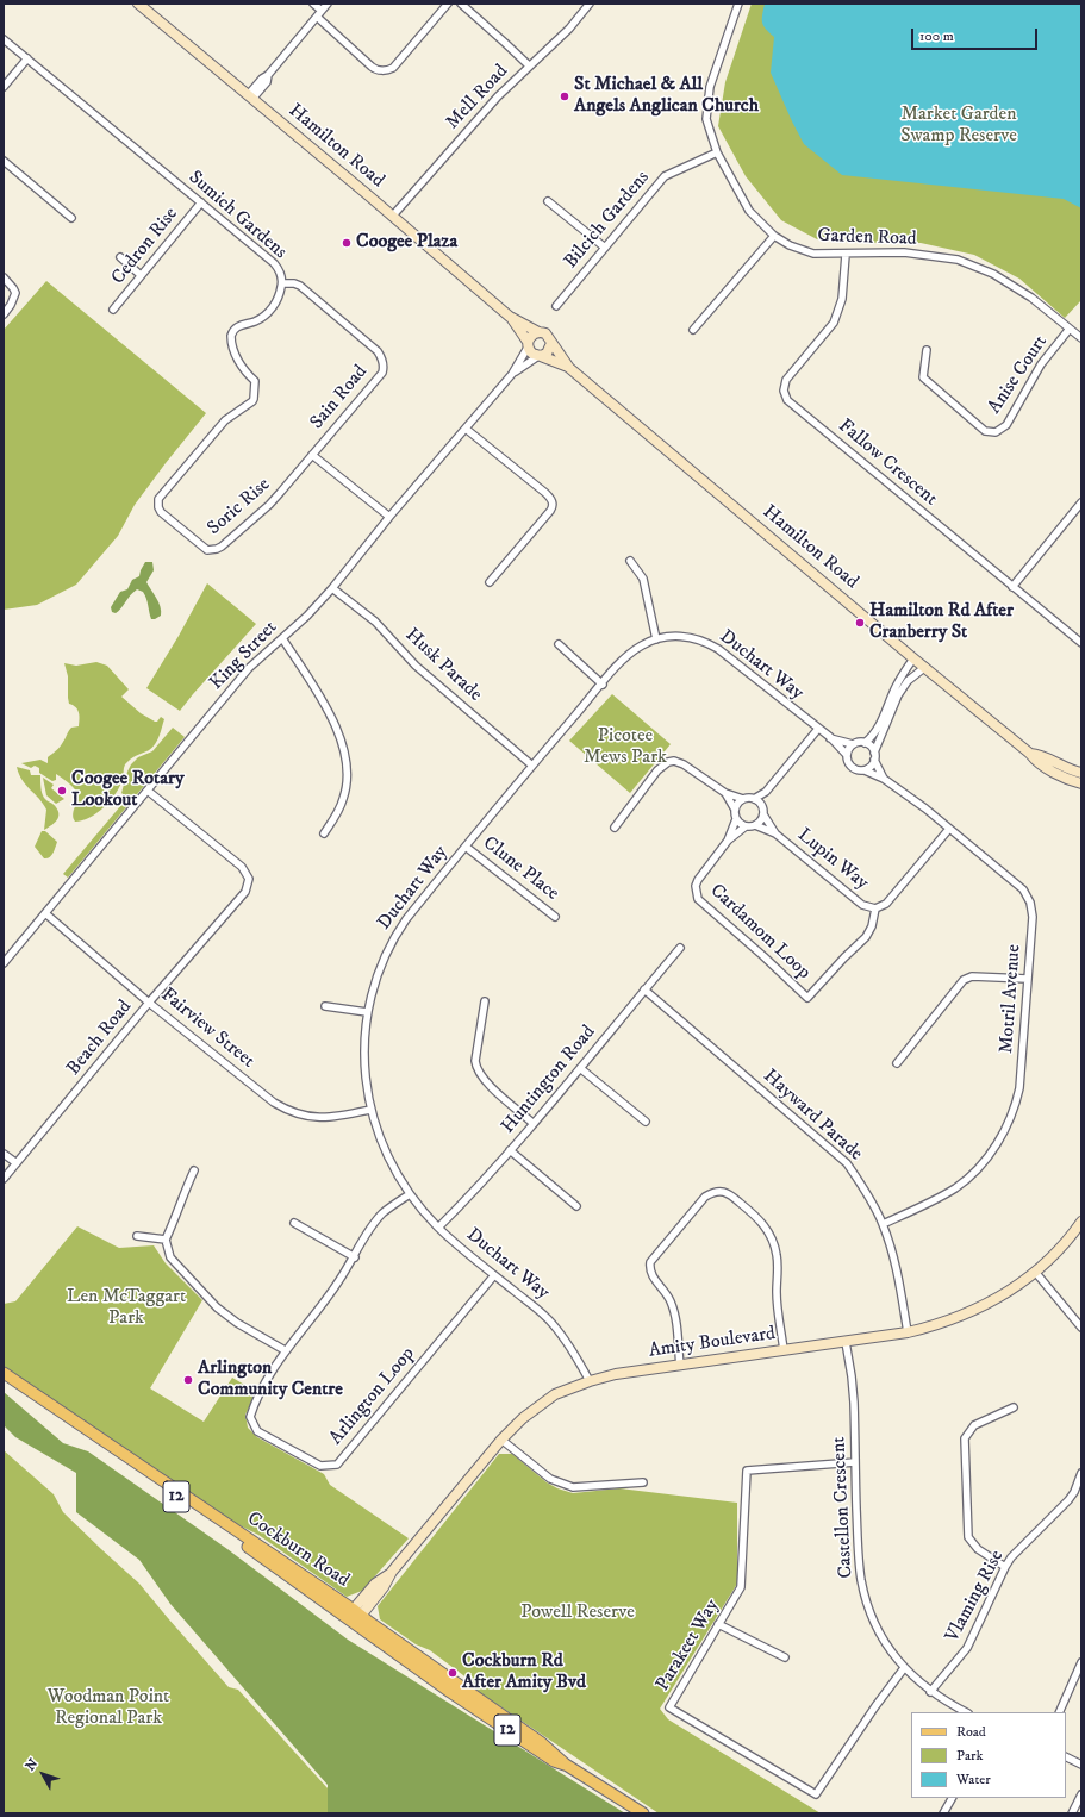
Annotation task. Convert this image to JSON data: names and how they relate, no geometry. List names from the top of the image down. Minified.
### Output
{"streets":{"main road":["Hamilton Road","Amity Boulevard","12","Cockburn Road"],"street":["Mell Road","Sumich Gardens","Bilcich Gardens","Garden Road","Cedron Rise","Anise Court","Sain Road","Fallow Crescent","Soric Rise","King Street","Husk Parade","Duchart Way","Lupin Way","Clune Place","Cardamom Loop","Motril Avenue","Fairview Street","Beach Road","Huntington Road","Hayward Parade","Arlington Loop","Castellon Crescent","Vlaming Rise","Parakeet Way"]},"crossings":[["Mell Road","Hamilton Road"],["Hamilton Road","King Street"],["Sumich Gardens","Cedron Rise"],["Sumich Gardens","Sain Road"],["Sumich Gardens","Soric Rise"],["Bilcich Gardens","Garden Road"],["Garden Road","Anise Court"],["Garden Road","Fallow Crescent"],["Sain Road","Soric Rise"],["Sain Road","King Street"],["King Street","Husk Parade"],["King Street","Fairview Street"],["King Street","Beach Road"],["Husk Parade","Duchart Way"],["Duchart Way","Clune Place"],["Duchart Way","Motril Avenue"],["Duchart Way","Fairview Street"],["Duchart Way","Huntington Road"],["Duchart Way","Amity Boulevard"],["Duchart Way","Arlington Loop"],["Lupin Way","Cardamom Loop"],["Lupin Way","Motril Avenue"],["Motril Avenue","Hayward Parade"],["Fairview Street","Beach Road"],["Huntington Road","Hayward Parade"],["Hayward Parade","Amity Boulevard"],["Amity Boulevard","Castellon Crescent"],["Amity Boulevard","Cockburn Road"],["Castellon Crescent","Vlaming Rise"],["Castellon Crescent","Parakeet Way"]],"parks":["Market Garden Swamp Reserve","Picotee Mews Park","Len McTaggart Park","Powell Reserve","Woodman Point Regional Park"],"places":["St Michael & All Angels Anglican Church","Coogee Plaza","Hamilton Rd After Cranberry St","Coogee Rotary Lookout","Arlington Community Centre","Cockburn Rd After Amity Bvd"],"legend":["Road","Park","Water"],"scale_bar":"100 m","north":"top left"}
